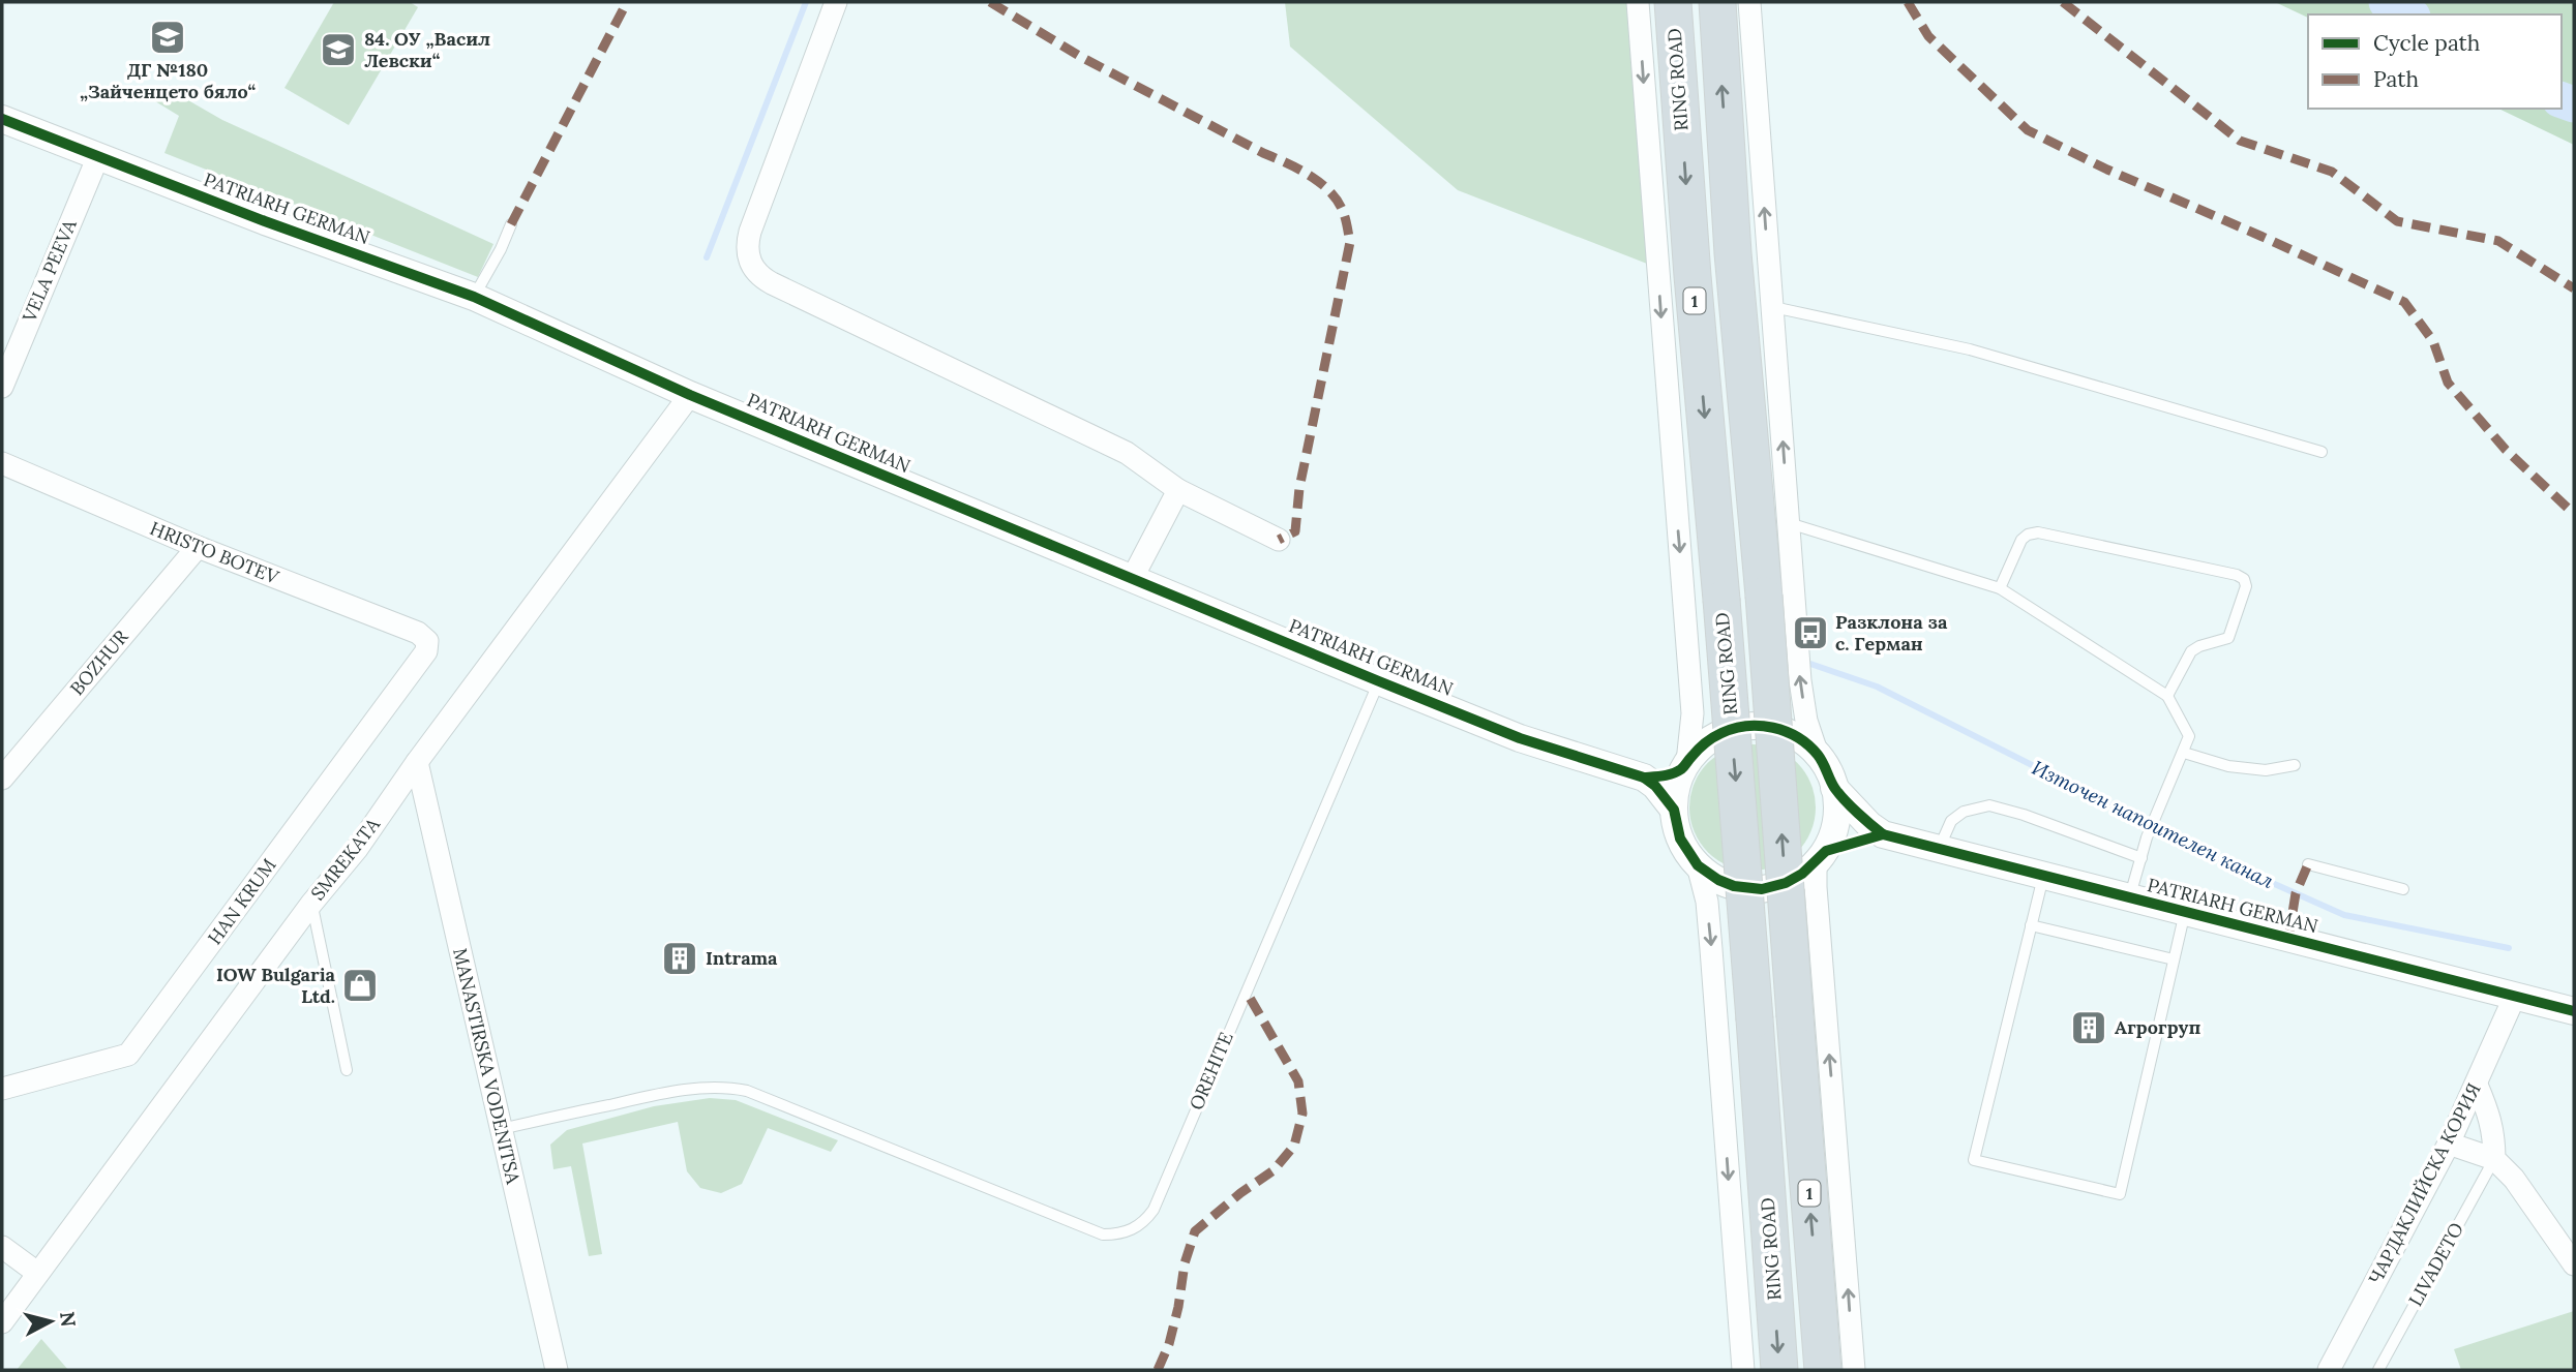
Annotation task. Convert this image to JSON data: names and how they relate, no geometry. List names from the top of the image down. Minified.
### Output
{"streets":{"highway":["RING ROAD","1"],"street":["PATRIARH GERMAN","VELA PEEVA","HRISTO BOTEV","BOZHUR","SMREKATA","HAN KRUM","MANASTIRSKA VODENITSA","ЧАРДАКЛИЙСКА КОРИЯ"],"lane":["OREHITE","LIVADETO"]},"crossings":[["PATRIARH GERMAN","VELA PEEVA"],["PATRIARH GERMAN","SMREKATA"],["PATRIARH GERMAN","OREHITE"],["PATRIARH GERMAN","ЧАРДАКЛИЙСКА КОРИЯ"],["HRISTO BOTEV","BOZHUR"],["HRISTO BOTEV","HAN KRUM"],["SMREKATA","MANASTIRSKA VODENITSA"],["MANASTIRSKA VODENITSA","OREHITE"]],"water":["Източен напоителен канал"],"places":{"school or university":["ДГ №180 „Зайченцето бяло“","84. ОУ „Васил Левски“"],"bus stop":["Разклона за с. Герман"],"building":["Intrama","Агрогруп"],"shop":["IOW Bulgaria Ltd."]},"legend":["Cycle path","Path"],"north":"right"}
